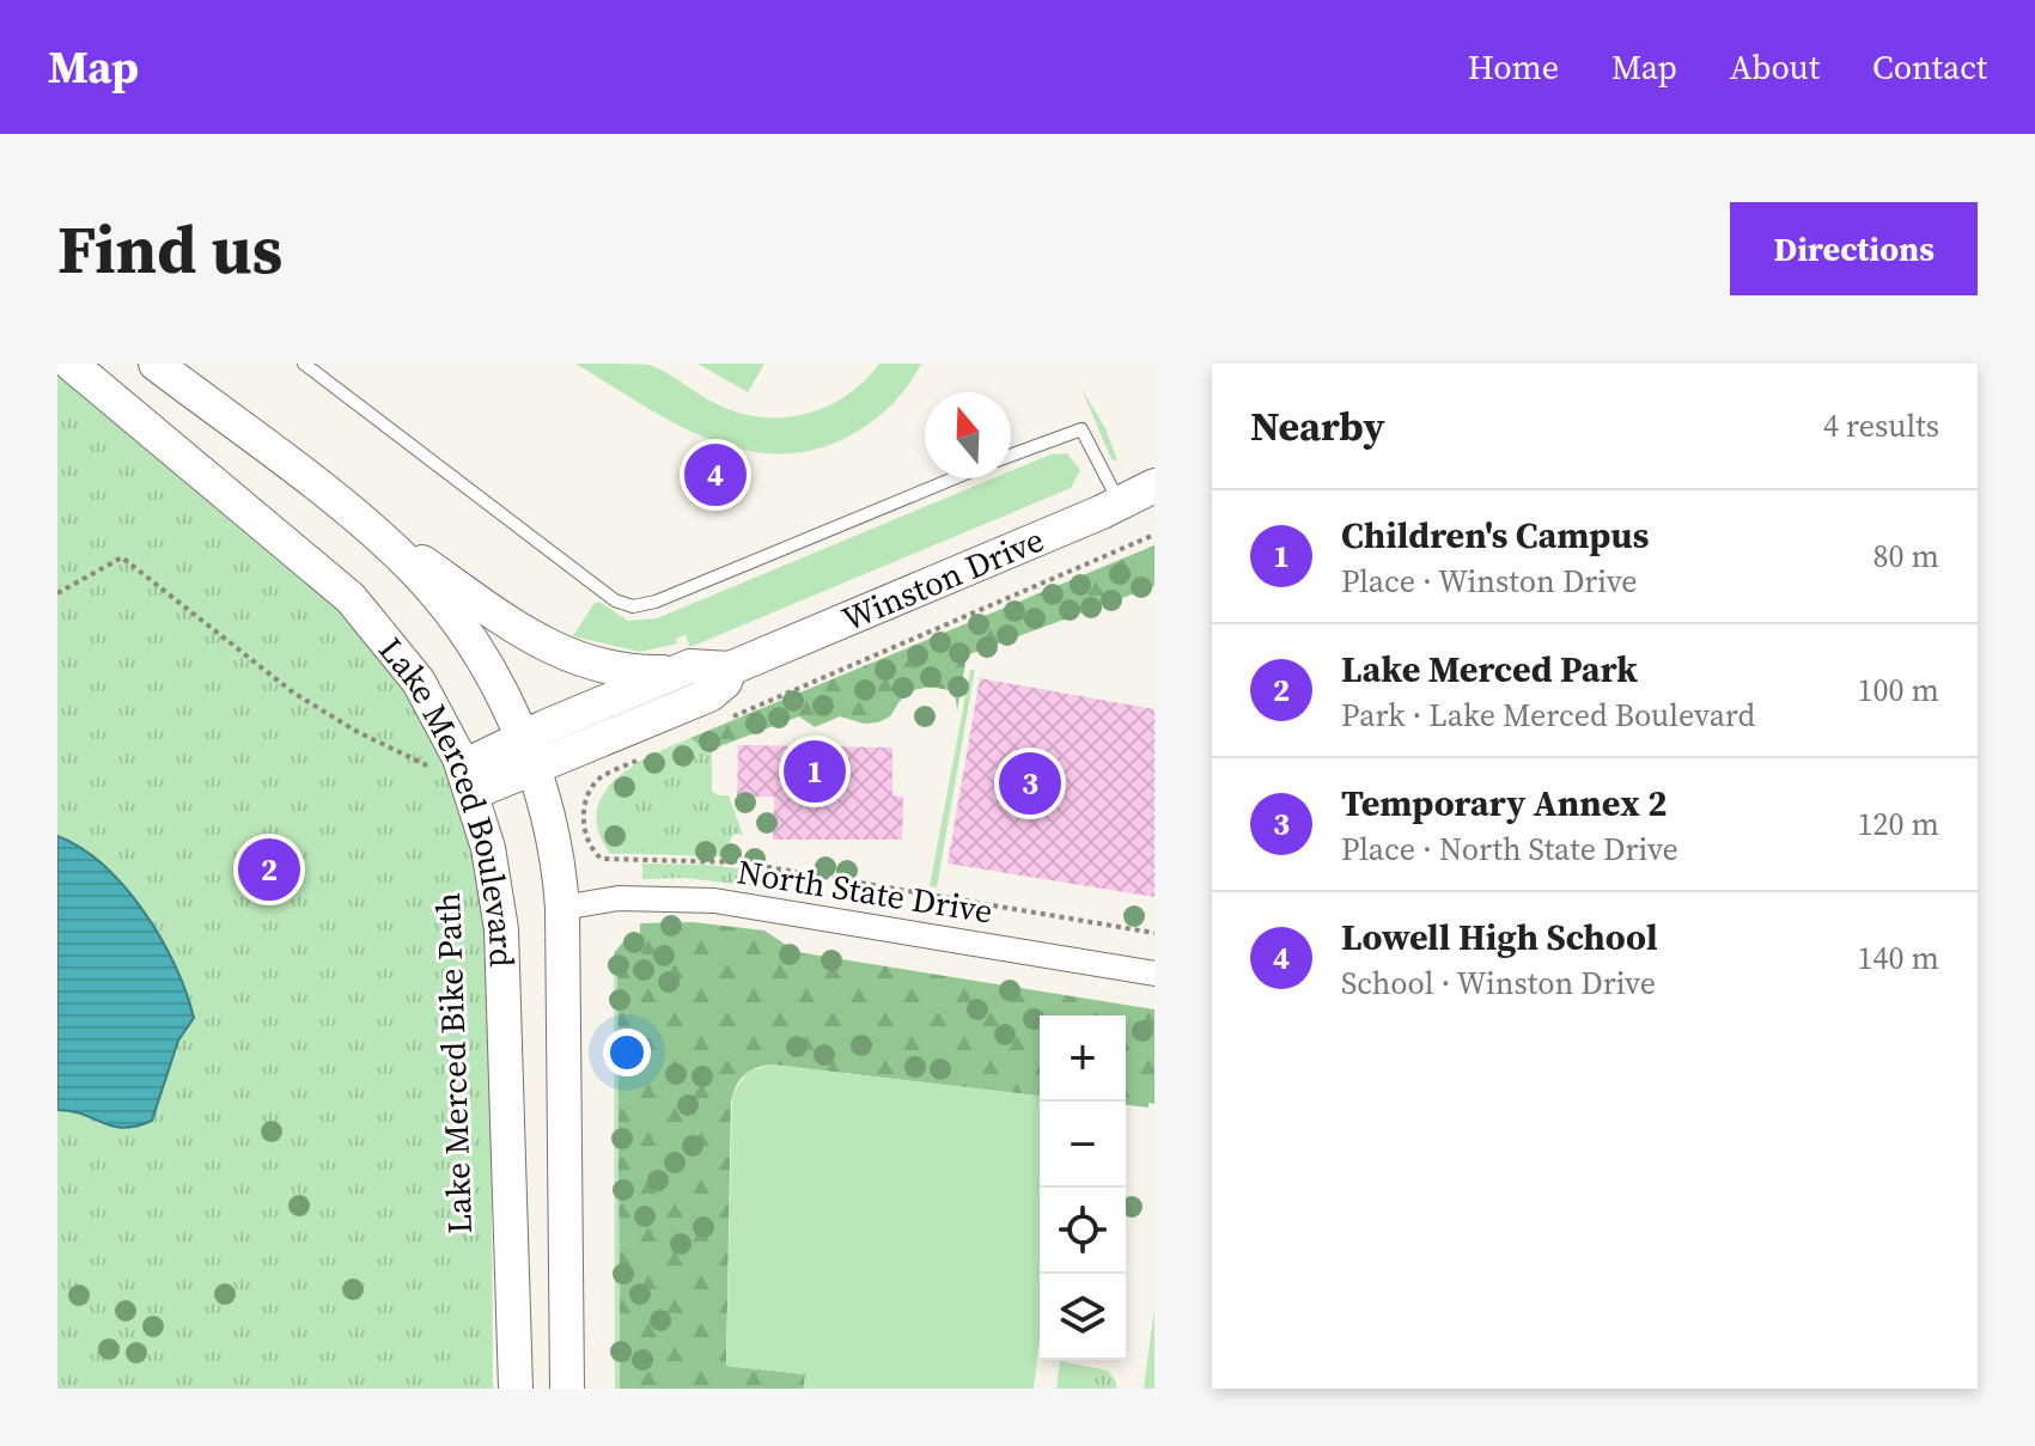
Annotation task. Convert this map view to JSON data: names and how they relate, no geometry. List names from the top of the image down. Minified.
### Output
{"streets":{"main road":["Winston Drive","Lake Merced Boulevard"],"street":["North State Drive"]},"crossings":[["Winston Drive","Lake Merced Boulevard"],["Lake Merced Boulevard","North State Drive"]],"north":"top","page":{"header":"Map","nav":["Home","Map","About","Contact"],"buttons":"Directions","title":"Find us","heading":["Nearby","4 results"],"pins":["4","1","3","2"],"list":[{"mark":"1","name":"Children's Campus","note":"Place · Winston Drive","value":"80 m"},{"mark":"2","name":"Lake Merced Park","note":"Park · Lake Merced Boulevard","value":"100 m"},{"mark":"3","name":"Temporary Annex 2","note":"Place · North State Drive","value":"120 m"},{"mark":"4","name":"Lowell High School","note":"School · Winston Drive","value":"140 m"}],"map_buttons":["+","−"]}}
